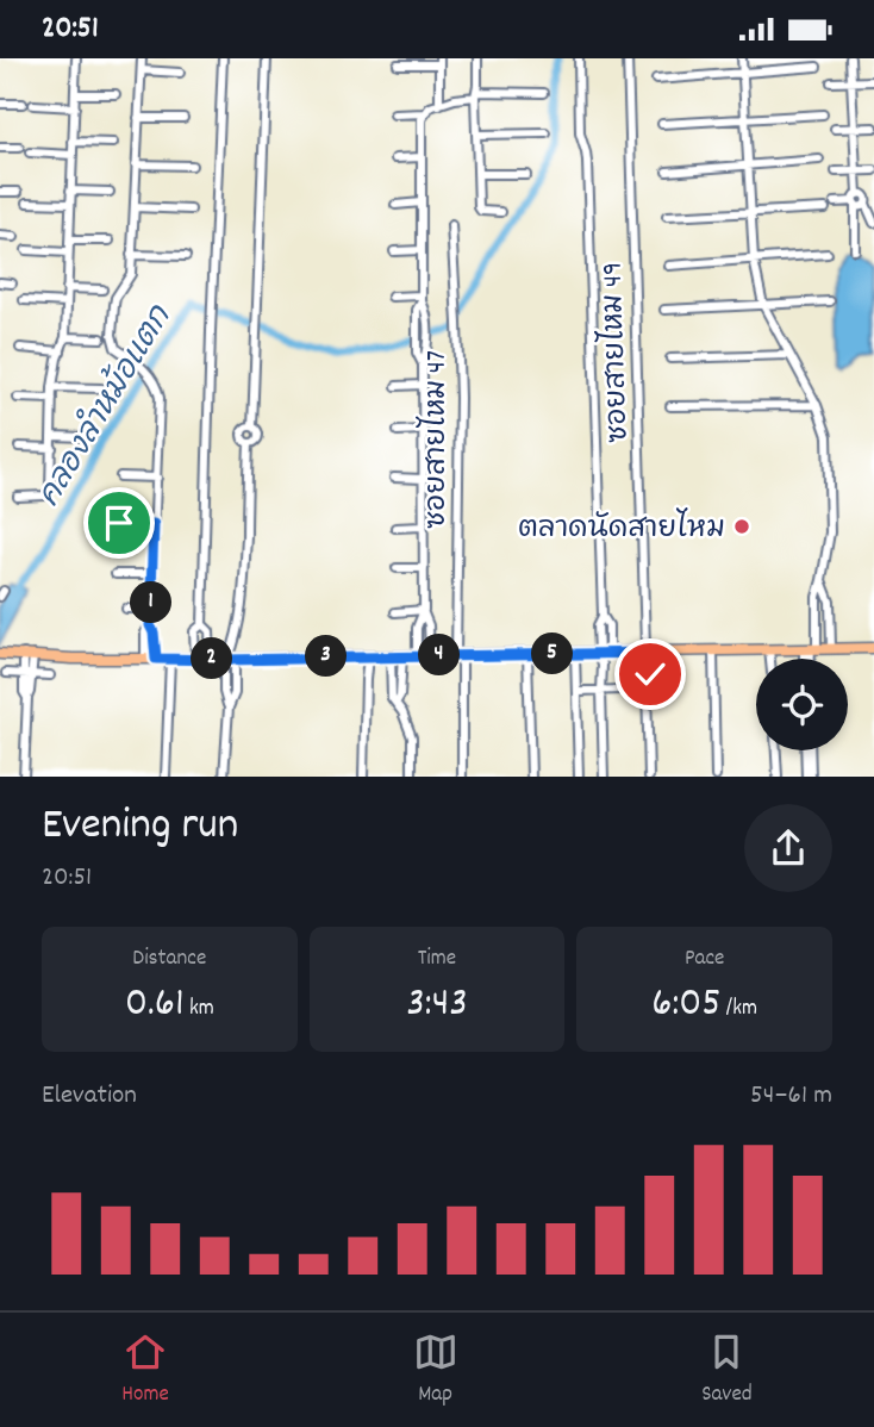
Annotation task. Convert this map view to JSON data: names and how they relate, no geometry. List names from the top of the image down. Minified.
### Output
{"streets":{"street":["ซอยสายไหม 49","ซอยสายไหม 47"]},"water":["คลองลำหม้อแตก"],"places":["ตลาดนัดสายไหม"],"page":{"status":"20:51","pins":["1","5","4","3","2"],"heading":["Evening run","20:51"],"stats":[["Distance","0.61 km"],["Time","3:43"],["Pace","6:05 /km"]],"chart":["Elevation","54–61 m"],"tabs":["Home","Map","Saved"]}}
